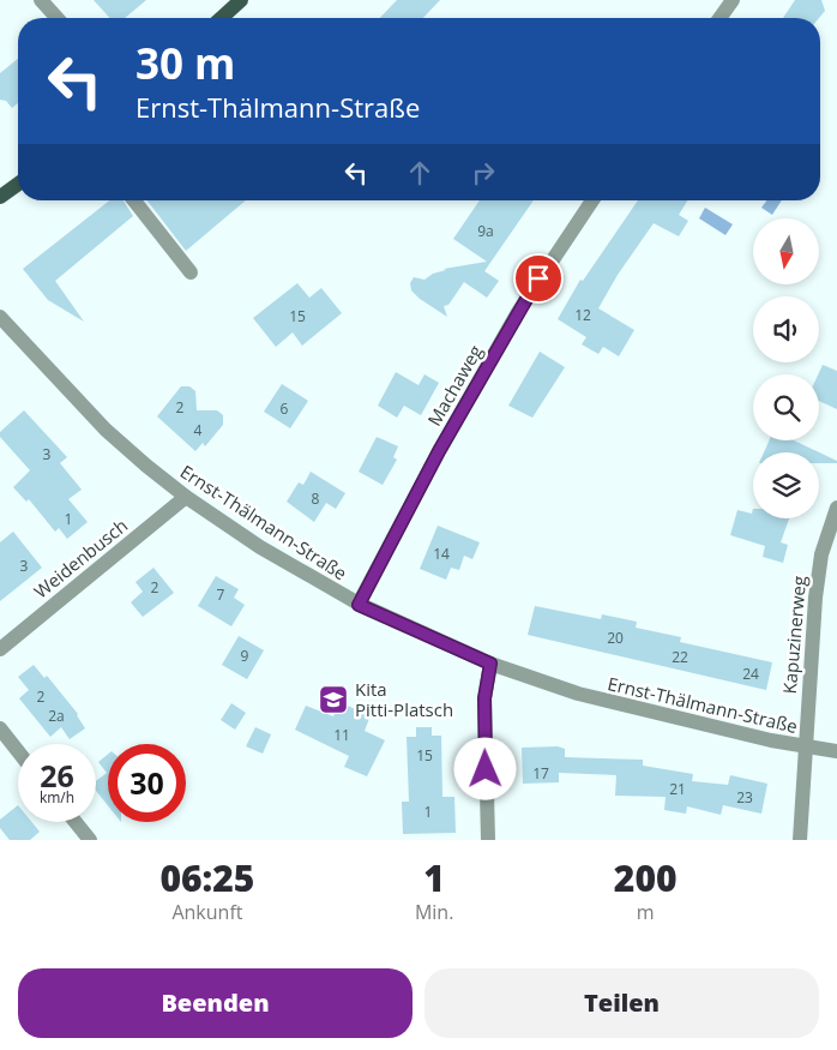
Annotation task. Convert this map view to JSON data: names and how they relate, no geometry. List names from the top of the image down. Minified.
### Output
{"streets":{"street":["Machaweg","Ernst-Thälmann-Straße","Weidenbusch","Kapuzinerweg"]},"crossings":[["Machaweg","Ernst-Thälmann-Straße"],["Ernst-Thälmann-Straße","Weidenbusch"],["Ernst-Thälmann-Straße","Kapuzinerweg"]],"places":{"school or university":["Kita Pitti-Platsch"]},"house_numbers":["9a","12","15","2","6","4","3","8","1","14","3","2","7","20","9","22","24","2","2a","11","15","17","21","23","1"],"north":"bottom","page":{"turn":["30 m","Ernst-Thälmann-Straße"],"speed":"26 km/h","limit":"30","eta":["06:25","Ankunft","1","Min.","200","m"],"buttons":["Beenden","Teilen"]}}
